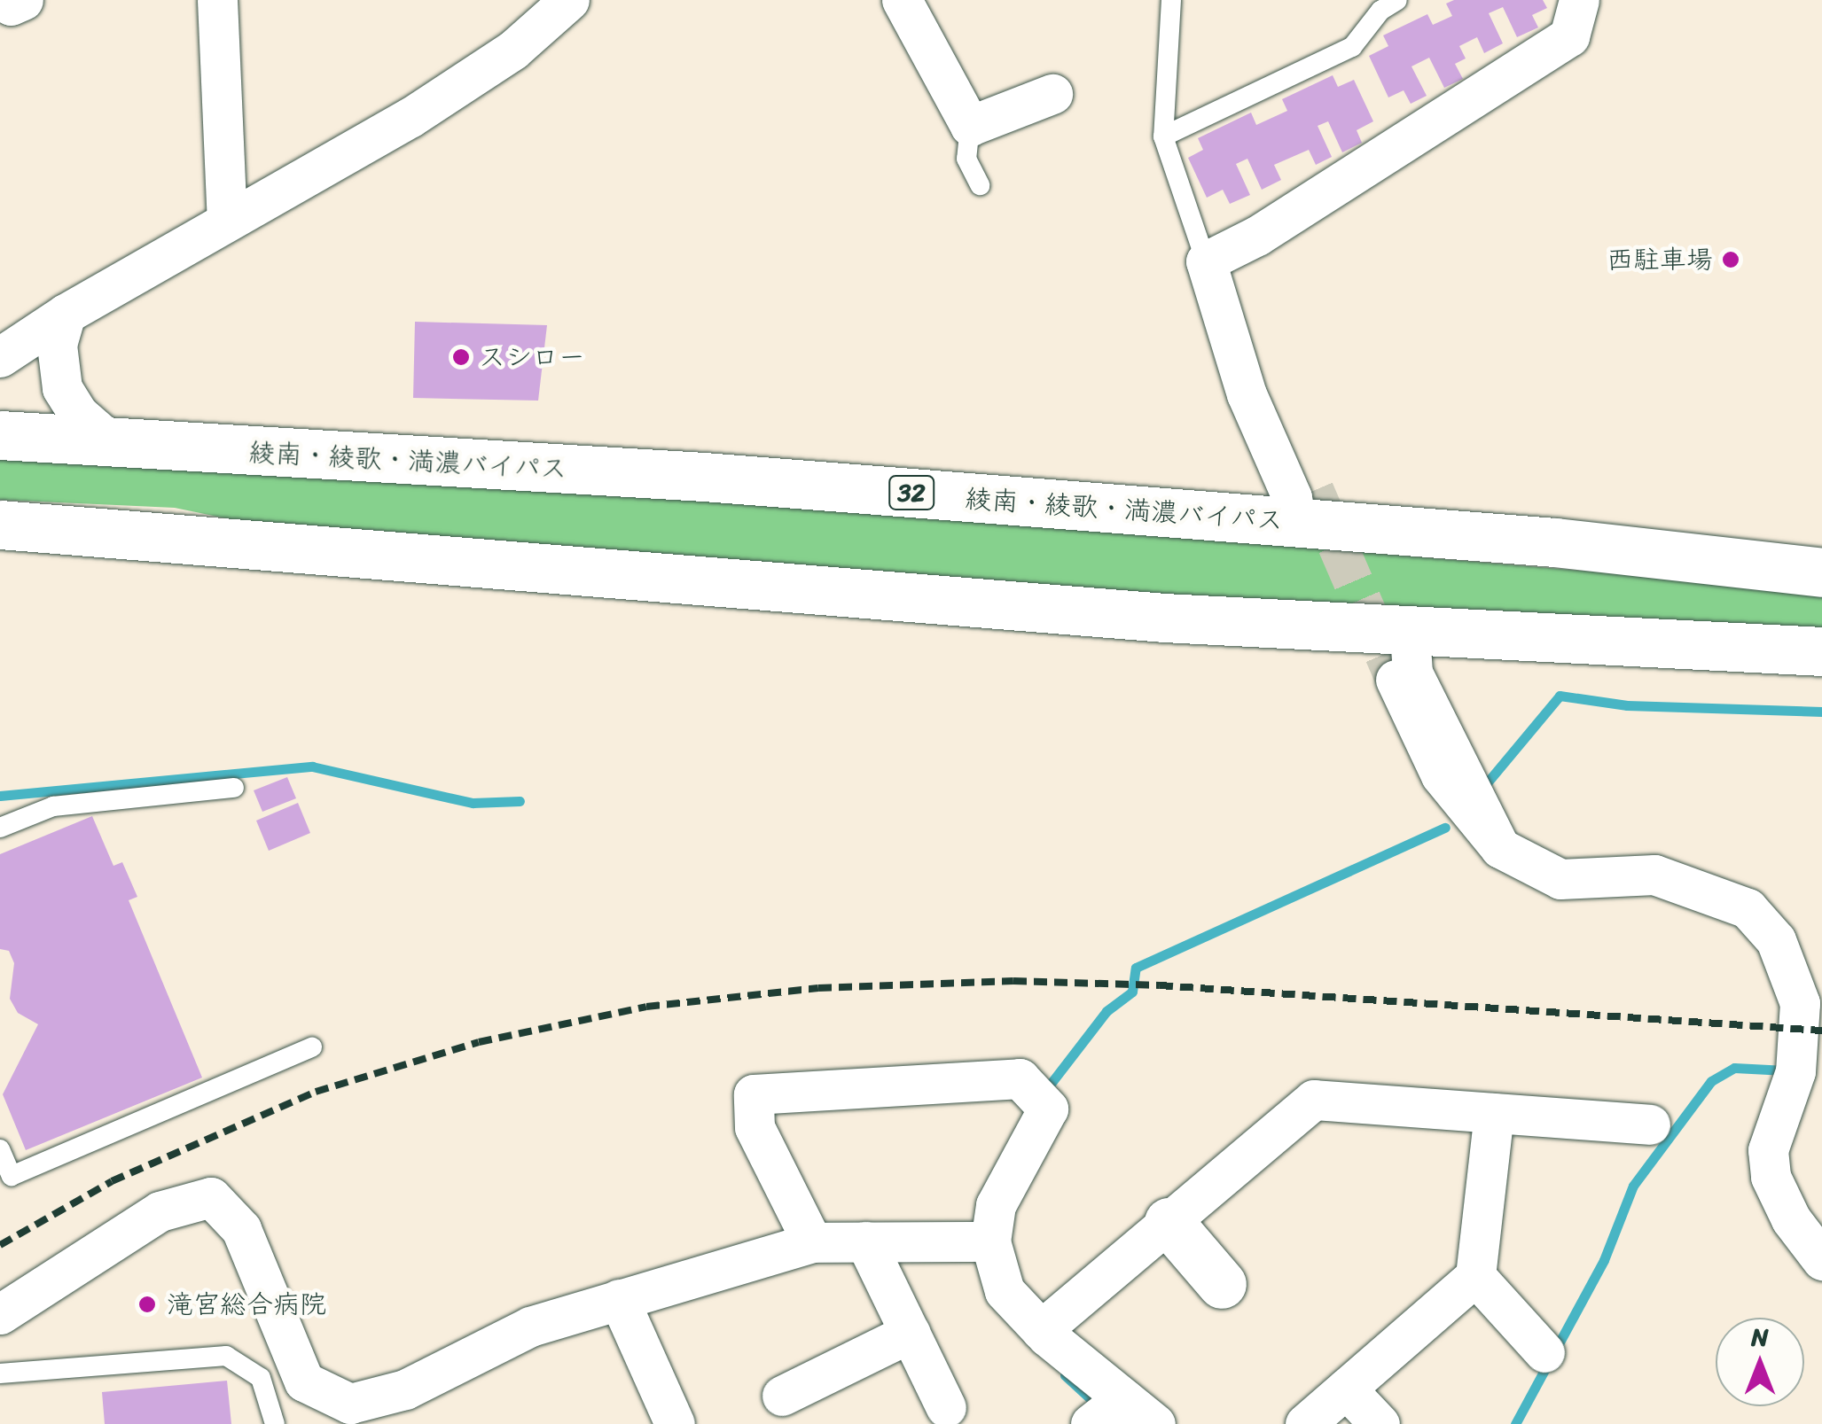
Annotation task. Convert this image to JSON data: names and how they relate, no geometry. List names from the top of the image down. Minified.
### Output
{"streets":{"main road":["綾南・綾歌・満濃バイパス","32"]},"places":["西駐車場","スシロー","滝宮総合病院"],"north":"top"}
